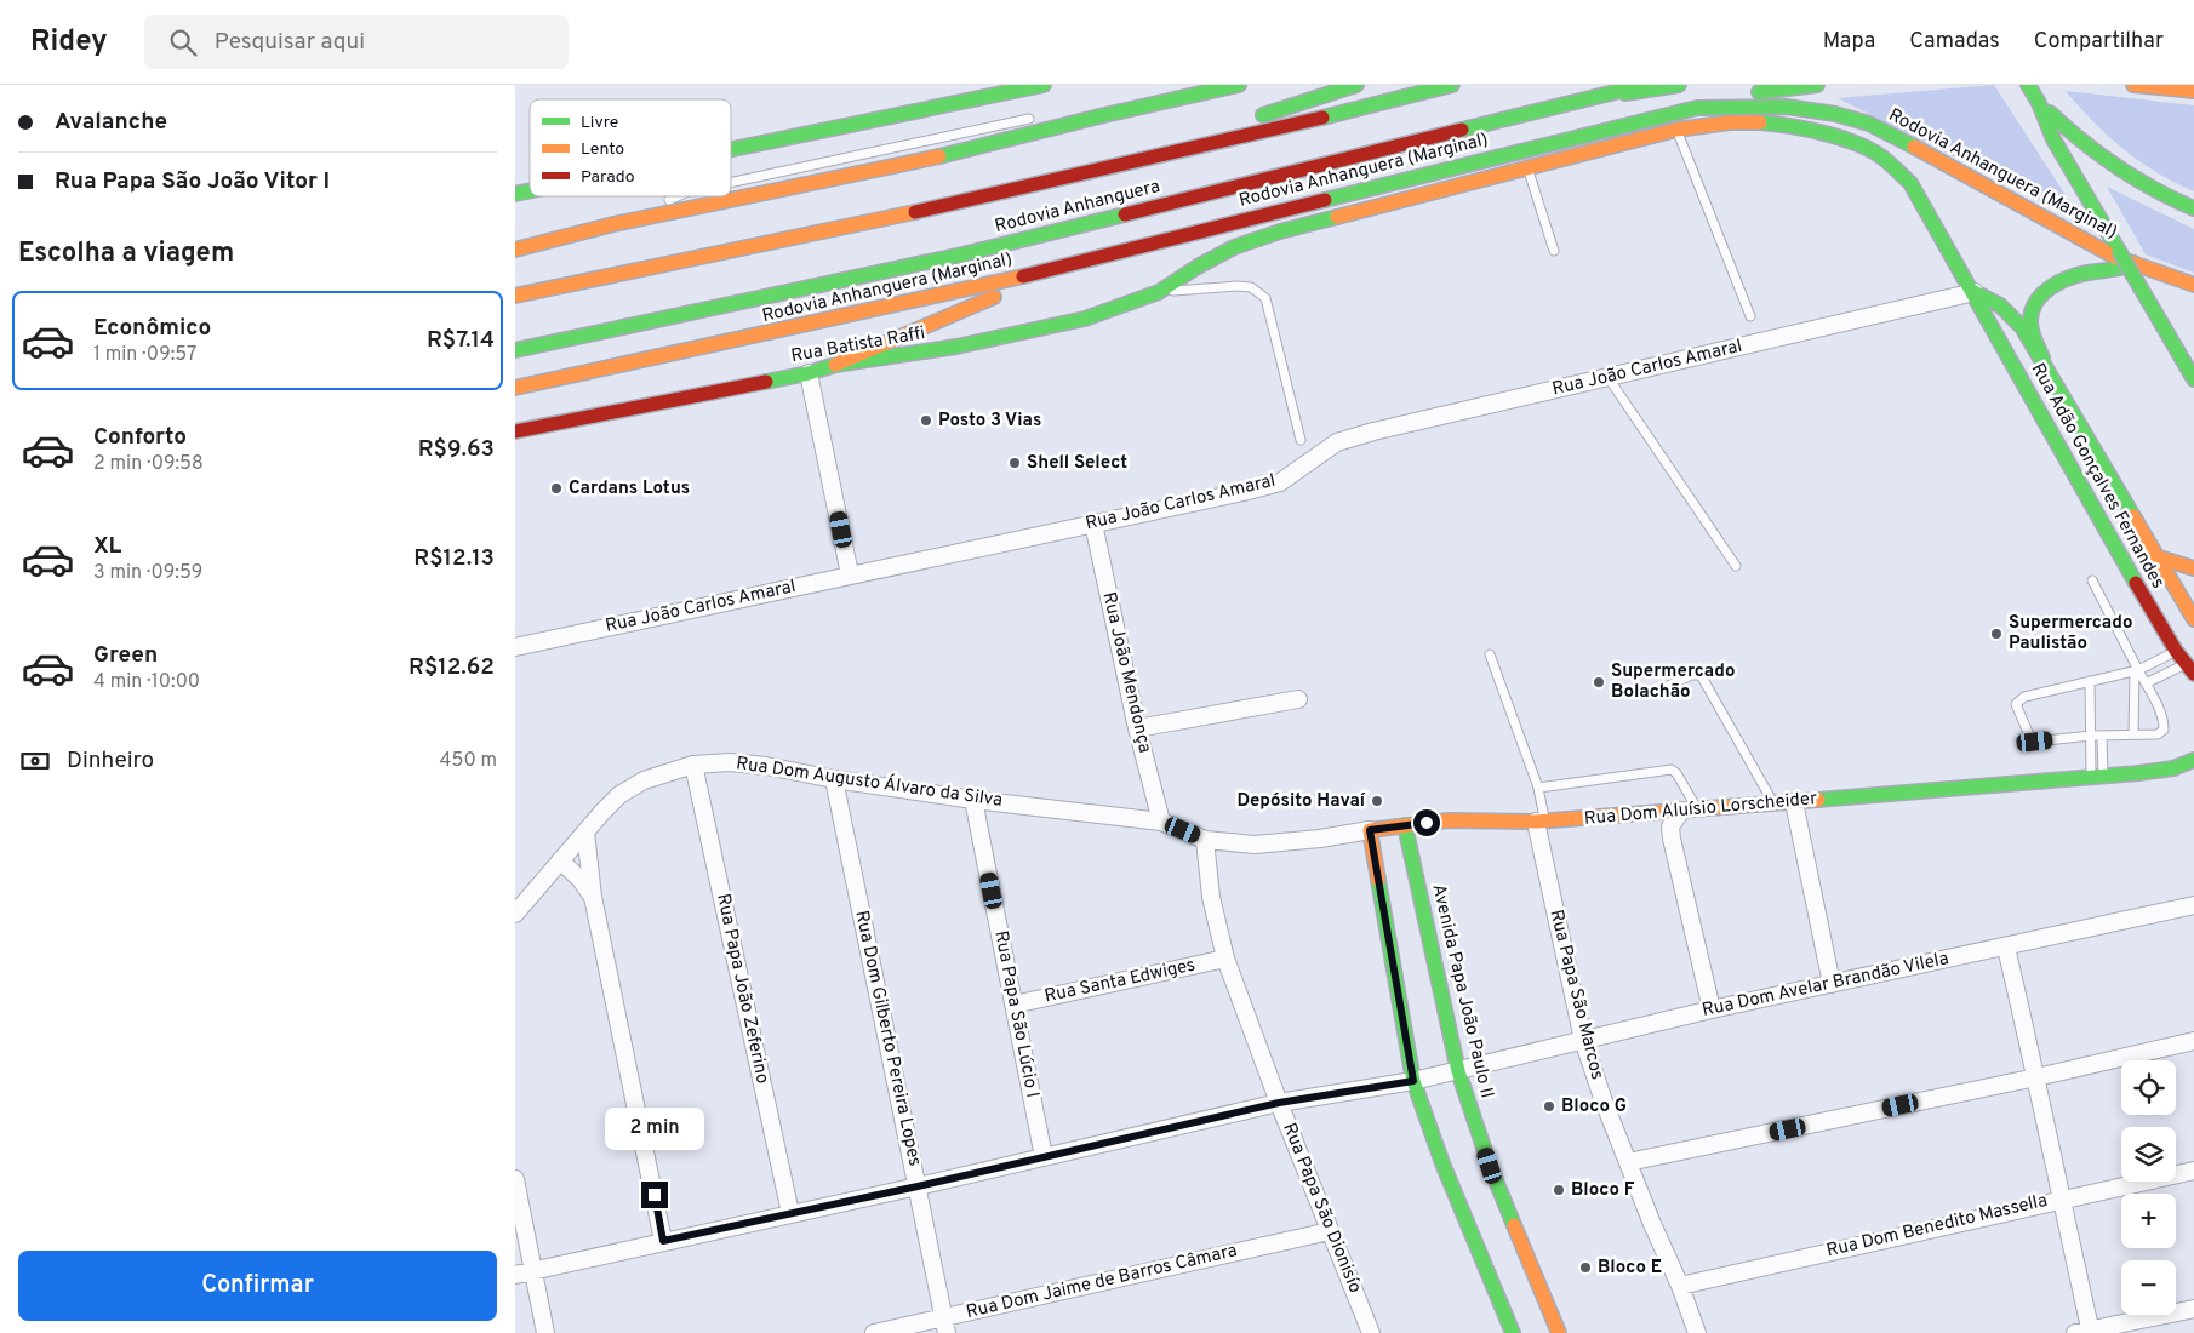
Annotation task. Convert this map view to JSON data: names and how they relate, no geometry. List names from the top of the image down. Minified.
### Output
{"streets":{"main road":["Rodovia Anhanguera (Marginal)","Rodovia Anhanguera","Rua Batista Raffi","Rua Adão Gonçalves Fernandes","Rua Dom Aluísio Lorscheider","Avenida Papa João Paulo II"],"street":["Rua João Carlos Amaral","Rua João Mendonça","Rua Dom Augusto Álvaro da Silva","Rua Santa Edwiges","Rua Dom Avelar Brandão Vilela","Rua Papa João Zeferino","Rua Papa São Marcos","Rua Papa São Lúcio I","Rua Dom Gilberto Pereira Lopes","Rua Papa São Dionisío","Rua Dom Benedito Massella","Rua Dom Jaime de Barros Câmara"]},"crossings":[["Rua Batista Raffi","Rua Adão Gonçalves Fernandes"],["Rua João Carlos Amaral","Rua Adão Gonçalves Fernandes"],["Rua João Carlos Amaral","Rua João Mendonça"],["Rua João Mendonça","Rua Dom Augusto Álvaro da Silva"],["Rua Dom Augusto Álvaro da Silva","Rua Dom Aluísio Lorscheider"],["Rua Dom Augusto Álvaro da Silva","Rua Papa João Zeferino"],["Rua Dom Augusto Álvaro da Silva","Rua Papa São Lúcio I"],["Rua Dom Augusto Álvaro da Silva","Rua Dom Gilberto Pereira Lopes"],["Rua Dom Augusto Álvaro da Silva","Rua Papa São Dionisío"],["Rua Dom Aluísio Lorscheider","Avenida Papa João Paulo II"],["Rua Dom Aluísio Lorscheider","Rua Papa São Marcos"],["Rua Dom Aluísio Lorscheider","Rua Papa São Dionisío"],["Rua Santa Edwiges","Rua Papa São Lúcio I"],["Rua Santa Edwiges","Rua Papa São Dionisío"],["Rua Dom Avelar Brandão Vilela","Rua Papa João Zeferino"],["Rua Dom Avelar Brandão Vilela","Avenida Papa João Paulo II"],["Rua Dom Avelar Brandão Vilela","Rua Papa São Marcos"],["Rua Dom Avelar Brandão Vilela","Rua Papa São Lúcio I"],["Rua Dom Avelar Brandão Vilela","Rua Dom Gilberto Pereira Lopes"],["Rua Dom Avelar Brandão Vilela","Rua Papa São Dionisío"],["Rua Papa São Marcos","Rua Dom Benedito Massella"],["Rua Dom Gilberto Pereira Lopes","Rua Dom Jaime de Barros Câmara"],["Rua Papa São Dionisío","Rua Dom Jaime de Barros Câmara"]],"places":["Posto 3 Vias","Shell Select","Cardans Lotus","Supermercado Paulistão","Supermercado Bolachão","Depósito Havaí","Bloco G","Bloco F","Bloco E"],"legend":["Livre","Lento","Parado"],"page":{"header":"Ridey","search":"Pesquisar aqui","nav":["Mapa","Camadas","Compartilhar"],"banner":["Avalanche","Rua Papa São João Vitor I"],"heading":"Escolha a viagem","list":[{"name":"Econômico","note":"1 min · 09:57","value":"R$7.14"},{"name":"Conforto","note":"2 min · 09:58","value":"R$9.63"},{"name":"XL","note":"3 min · 09:59","value":"R$12.13"},{"name":"Green","note":"4 min · 10:00","value":"R$12.62"}],"pay":["Dinheiro","450 m"],"map_buttons":["+","−"],"bubble":"2 min","buttons":"Confirmar"}}
